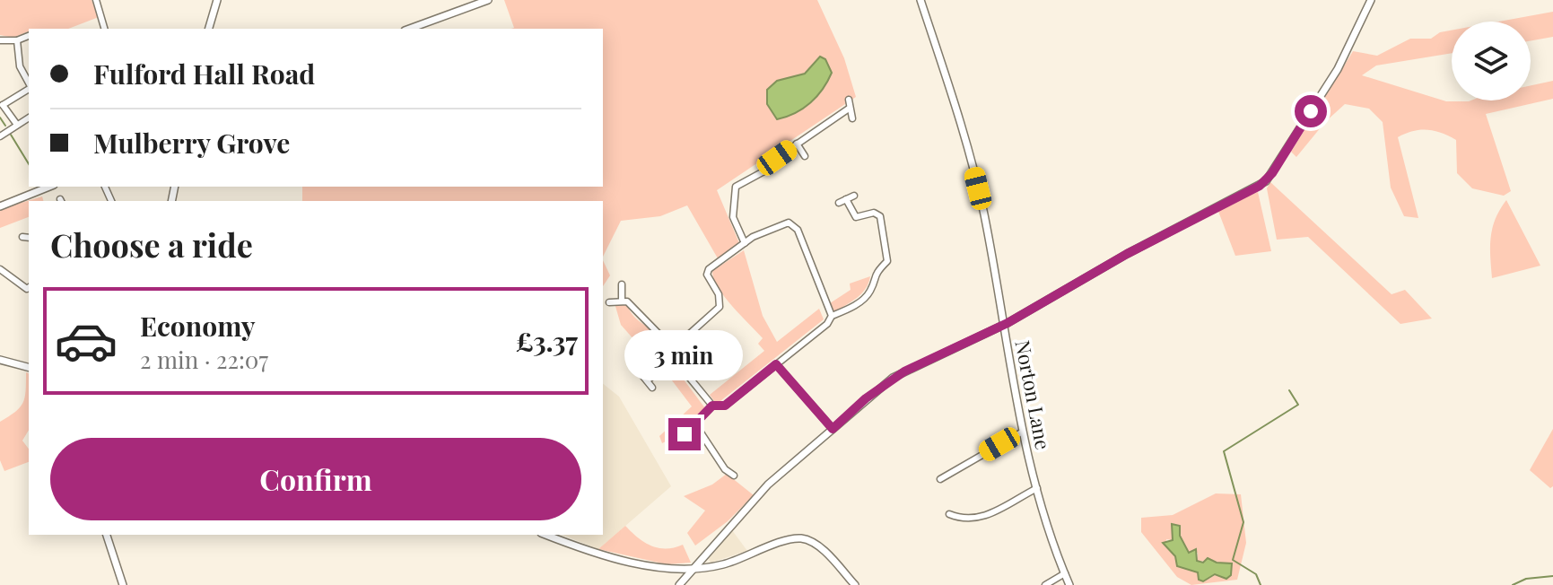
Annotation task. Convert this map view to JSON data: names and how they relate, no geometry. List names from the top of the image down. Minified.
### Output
{"streets":{"street":["Norton Lane"]},"page":{"banner":["Fulford Hall Road","Mulberry Grove"],"heading":"Choose a ride","list":[{"name":"Economy","note":"2 min · 22:07","value":"£3.37"}],"bubble":"3 min","buttons":"Confirm"}}
